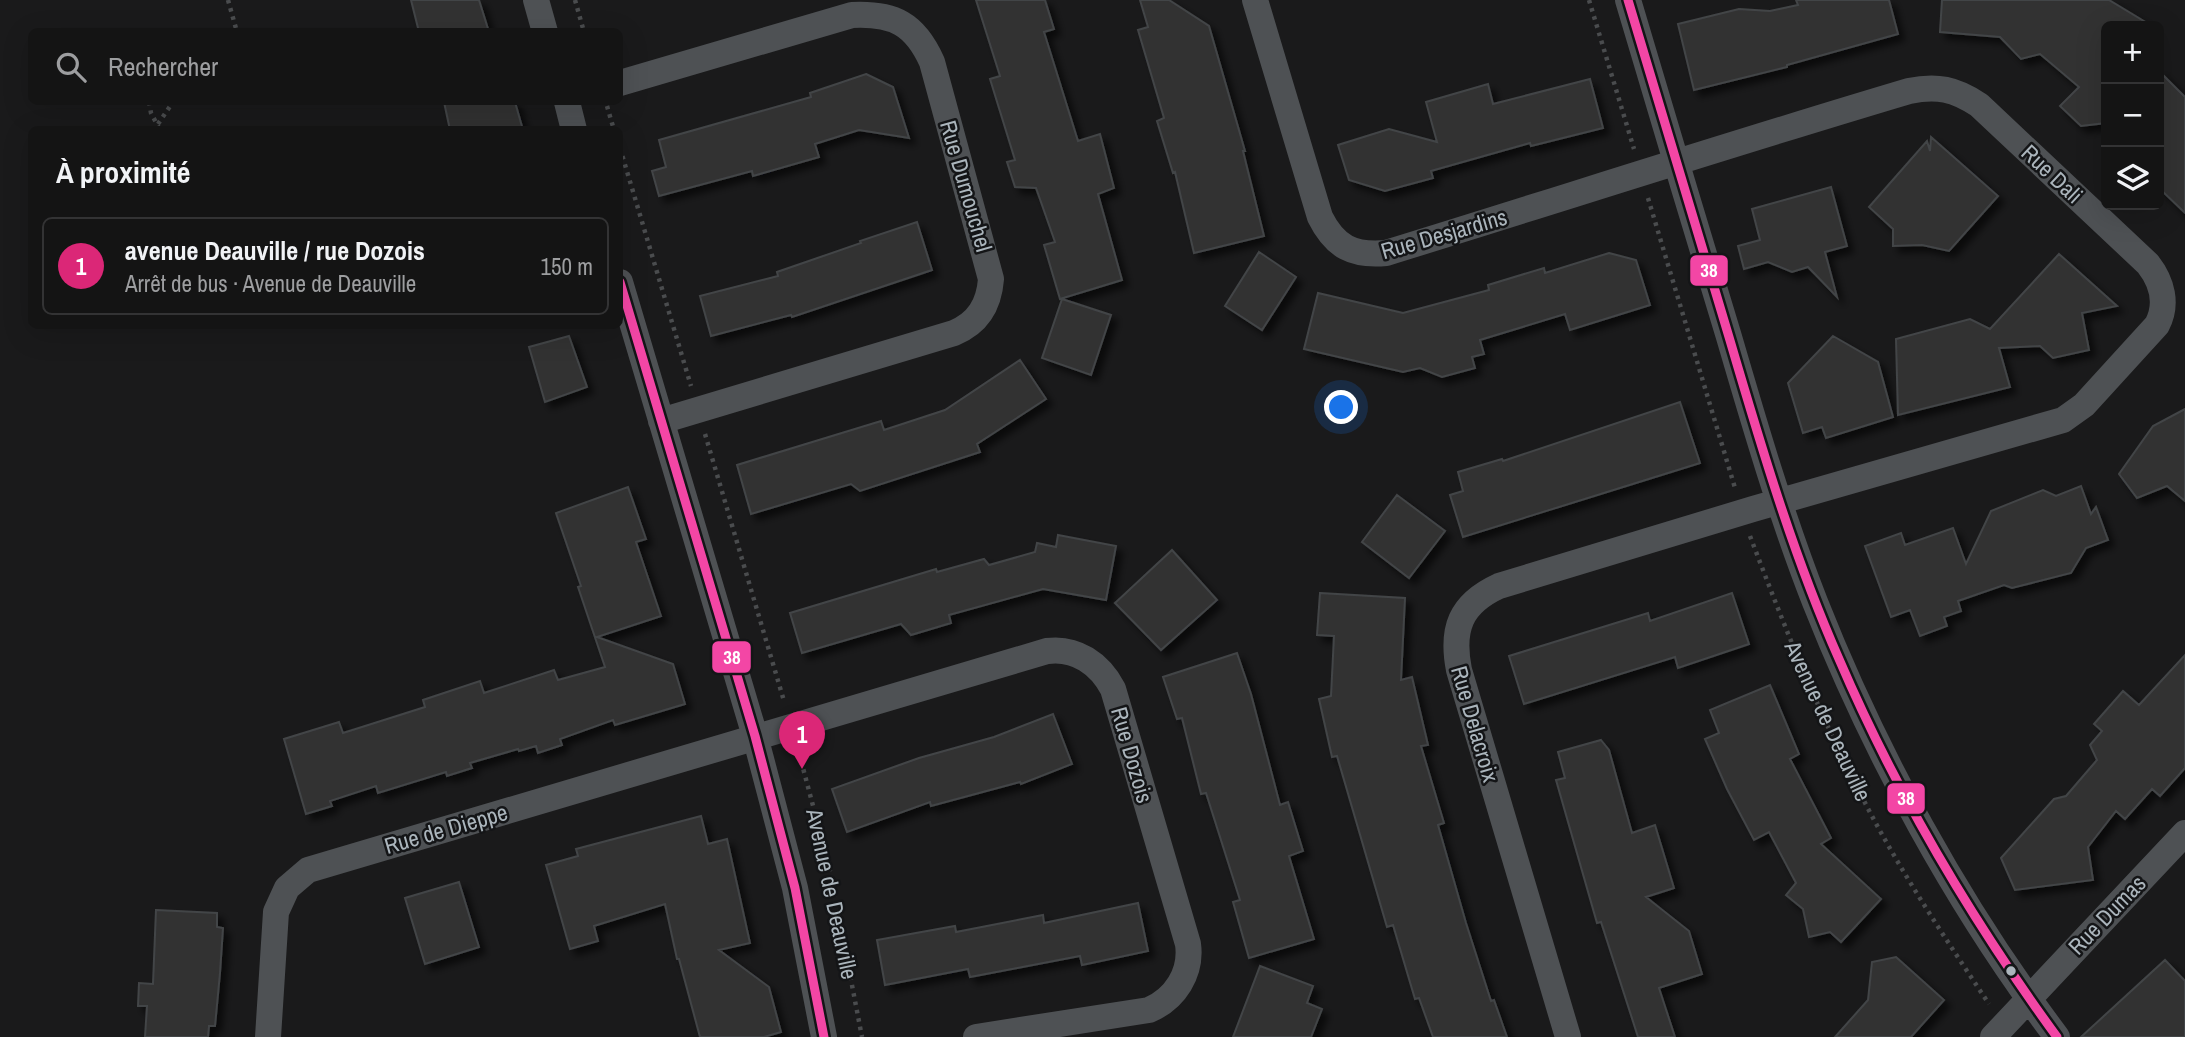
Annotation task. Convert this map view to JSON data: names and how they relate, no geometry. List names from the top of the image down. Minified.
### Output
{"streets":{"street":["Rue Dali","Rue Dumouchel","Rue Desjardins","Avenue de Deauville","Rue Delacroix","Rue Dozois","Rue de Dieppe","Rue Dumas"]},"crossings":[["Rue Dali","Rue Desjardins"],["Rue Dali","Avenue de Deauville"],["Rue Dali","Rue Delacroix"],["Rue Dumouchel","Avenue de Deauville"],["Rue Desjardins","Avenue de Deauville"],["Avenue de Deauville","Rue Delacroix"],["Avenue de Deauville","Rue Dozois"],["Avenue de Deauville","Rue de Dieppe"],["Avenue de Deauville","Rue Dumas"],["Rue Dozois","Rue de Dieppe"]],"lines":["transit line 38"],"page":{"map_buttons":["+","−"],"search":"Rechercher","heading":"À proximité","list":[{"mark":"1","name":"avenue Deauville / rue Dozois","note":"Arrêt de bus · Avenue de Deauville","value":"150 m"}],"pins":"1"}}
